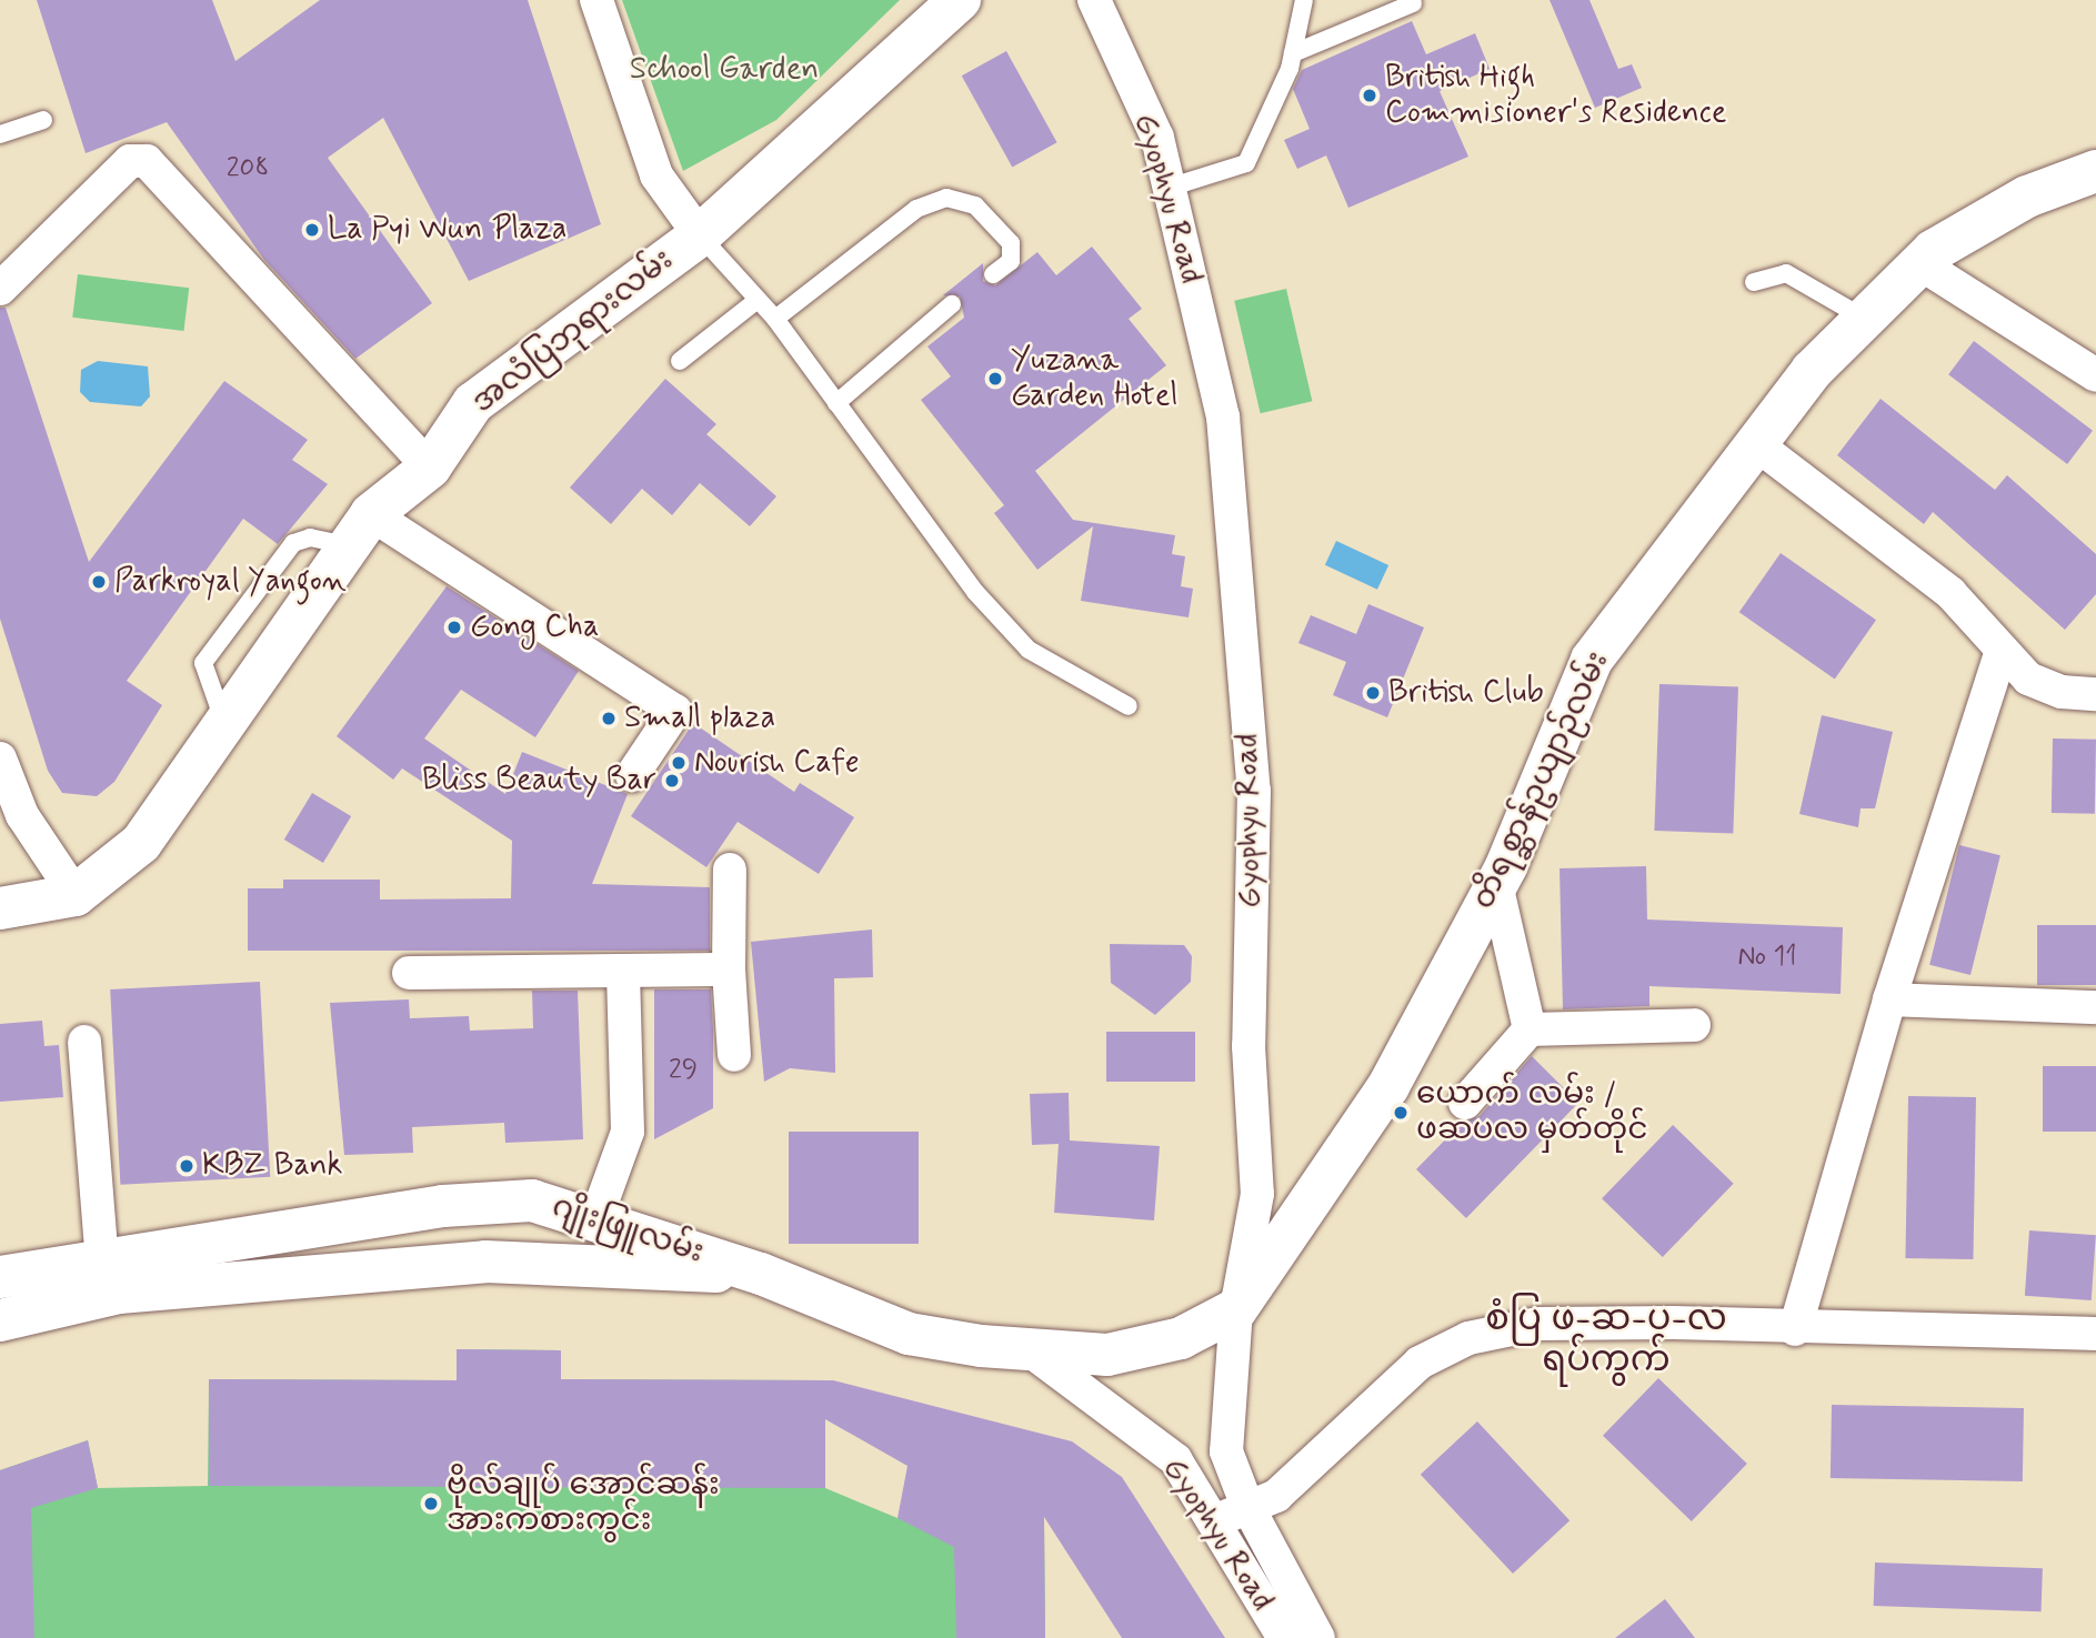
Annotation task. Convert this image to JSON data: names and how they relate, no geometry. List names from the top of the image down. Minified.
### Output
{"streets":{"main road":["အလံပြဘုရားလမ်း","တိရစ္ဆာန်ဥယျာဉ်လမ်း","ဂျိုးဖြူလမ်း"],"street":["Gyophyu Road"]},"crossings":[["Gyophyu Road","တိရစ္ဆာန်ဥယျာဉ်လမ်း"],["Gyophyu Road","ဂျိုးဖြူလမ်း"],["တိရစ္ဆာန်ဥယျာဉ်လမ်း","ဂျိုးဖြူလမ်း"]],"districts":["စံပြ ဖ-ဆ-ပ-လ ရပ်ကွက်"],"parks":["School Garden"],"places":["British High Commisioner's Residence","La Pyi Wun Plaza","Yuzana Garden Hotel","Parkroyal Yangon","Gong Cha","British Club","Small plaza","Nourish Cafe","Bliss Beauty Bar","ယောက် လမ်း / ဖဆပလ မှတ်တိုင်","KBZ Bank","ဗိုလ်ချုပ် အောင်ဆန်း အားကစားကွင်း"],"house_numbers":["208","No 11","29"]}
